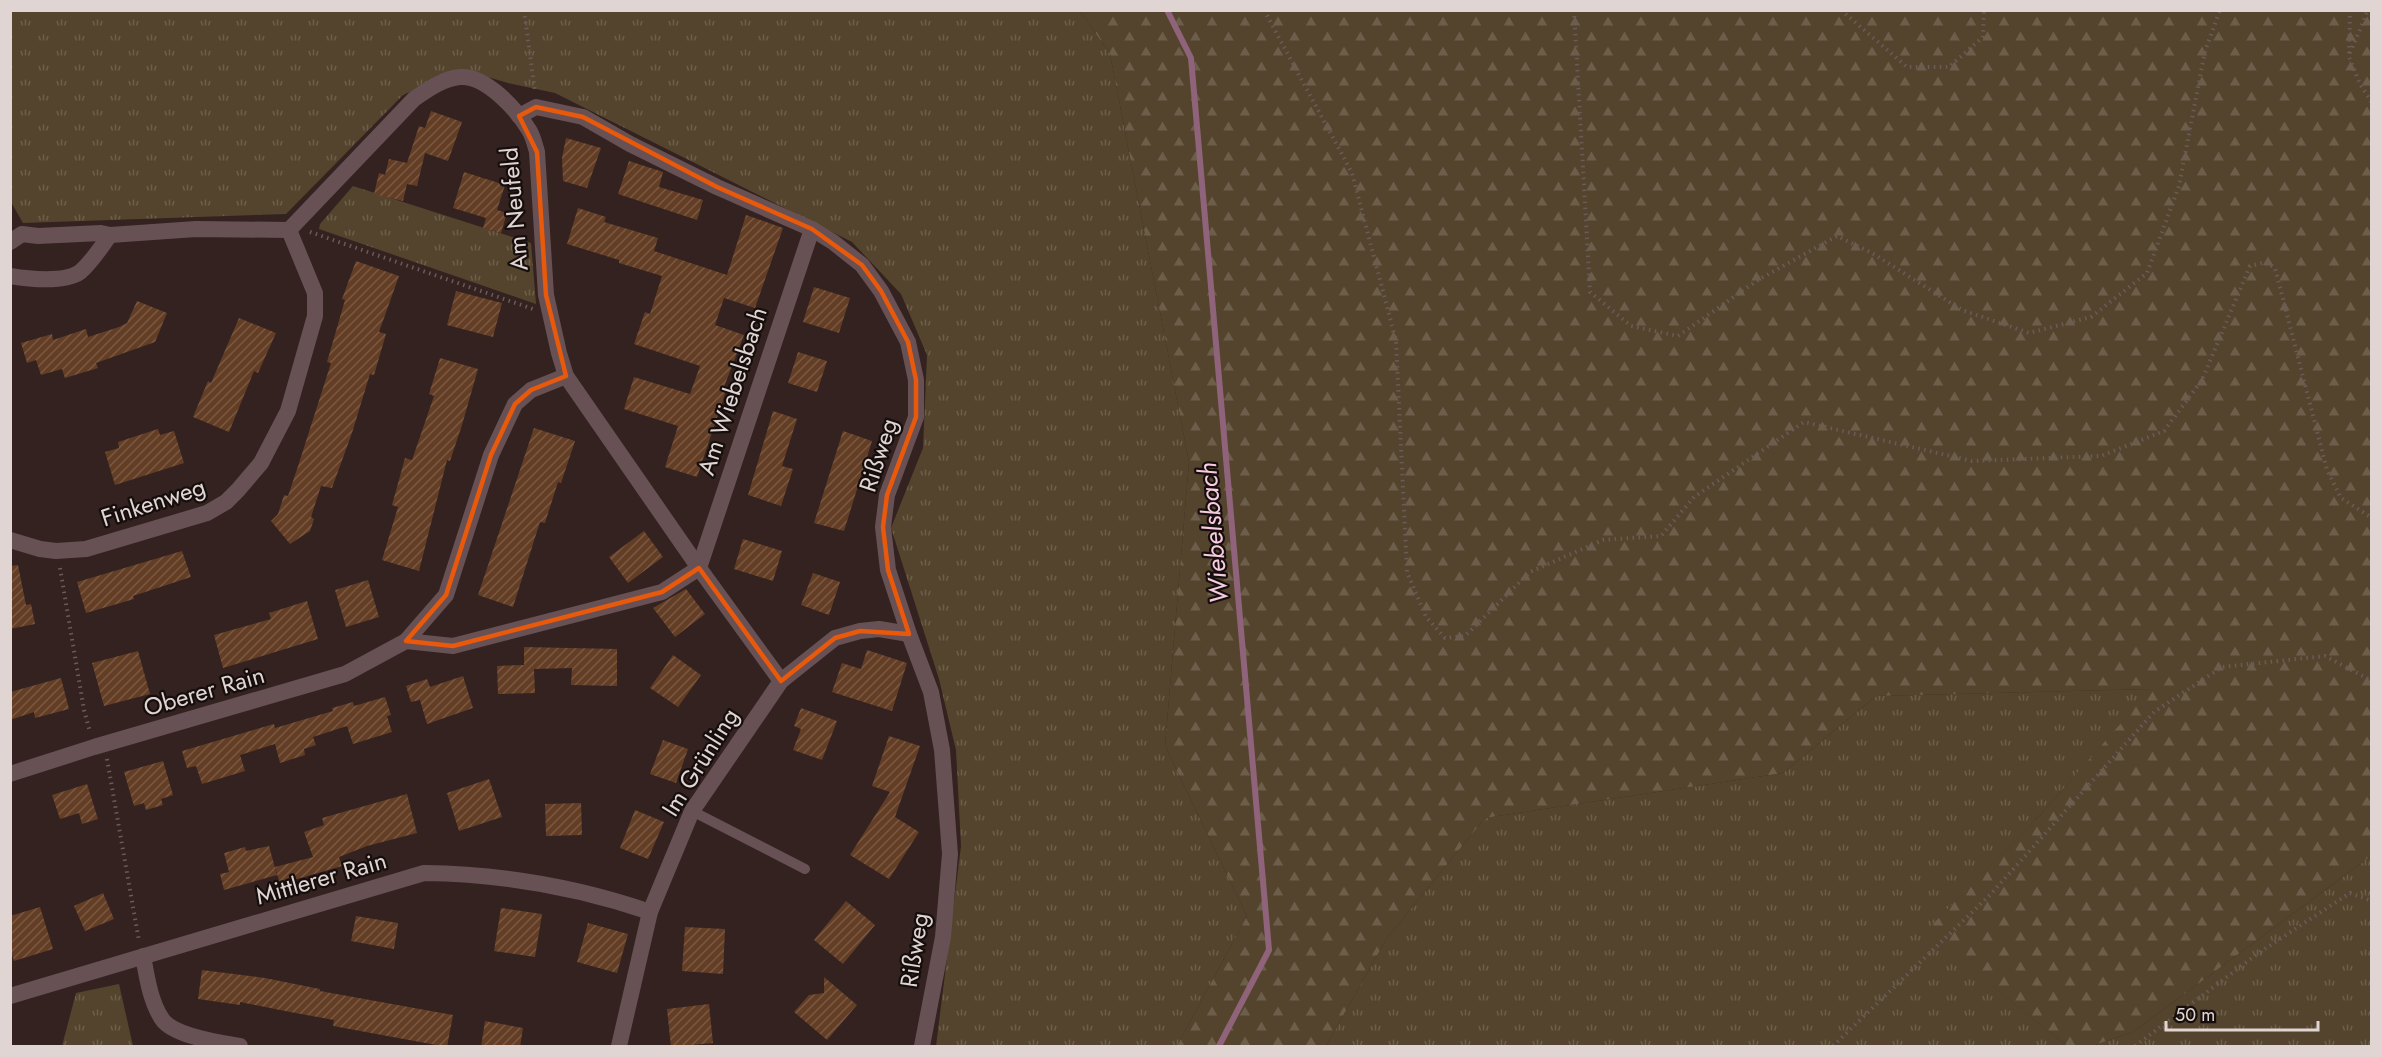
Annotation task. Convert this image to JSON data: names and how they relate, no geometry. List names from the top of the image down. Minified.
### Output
{"streets":{"street":["Am Neufeld","Am Wiebelsbach","Rißweg","Finkenweg","Oberer Rain","Im Grünling","Mittlerer Rain"]},"crossings":[["Am Neufeld","Am Wiebelsbach"],["Am Neufeld","Finkenweg"],["Am Neufeld","Oberer Rain"],["Am Neufeld","Im Grünling"],["Am Wiebelsbach","Rißweg"],["Rißweg","Im Grünling"],["Im Grünling","Mittlerer Rain"]],"water":["Wiebelsbach"],"scale_bar":"50 m"}
